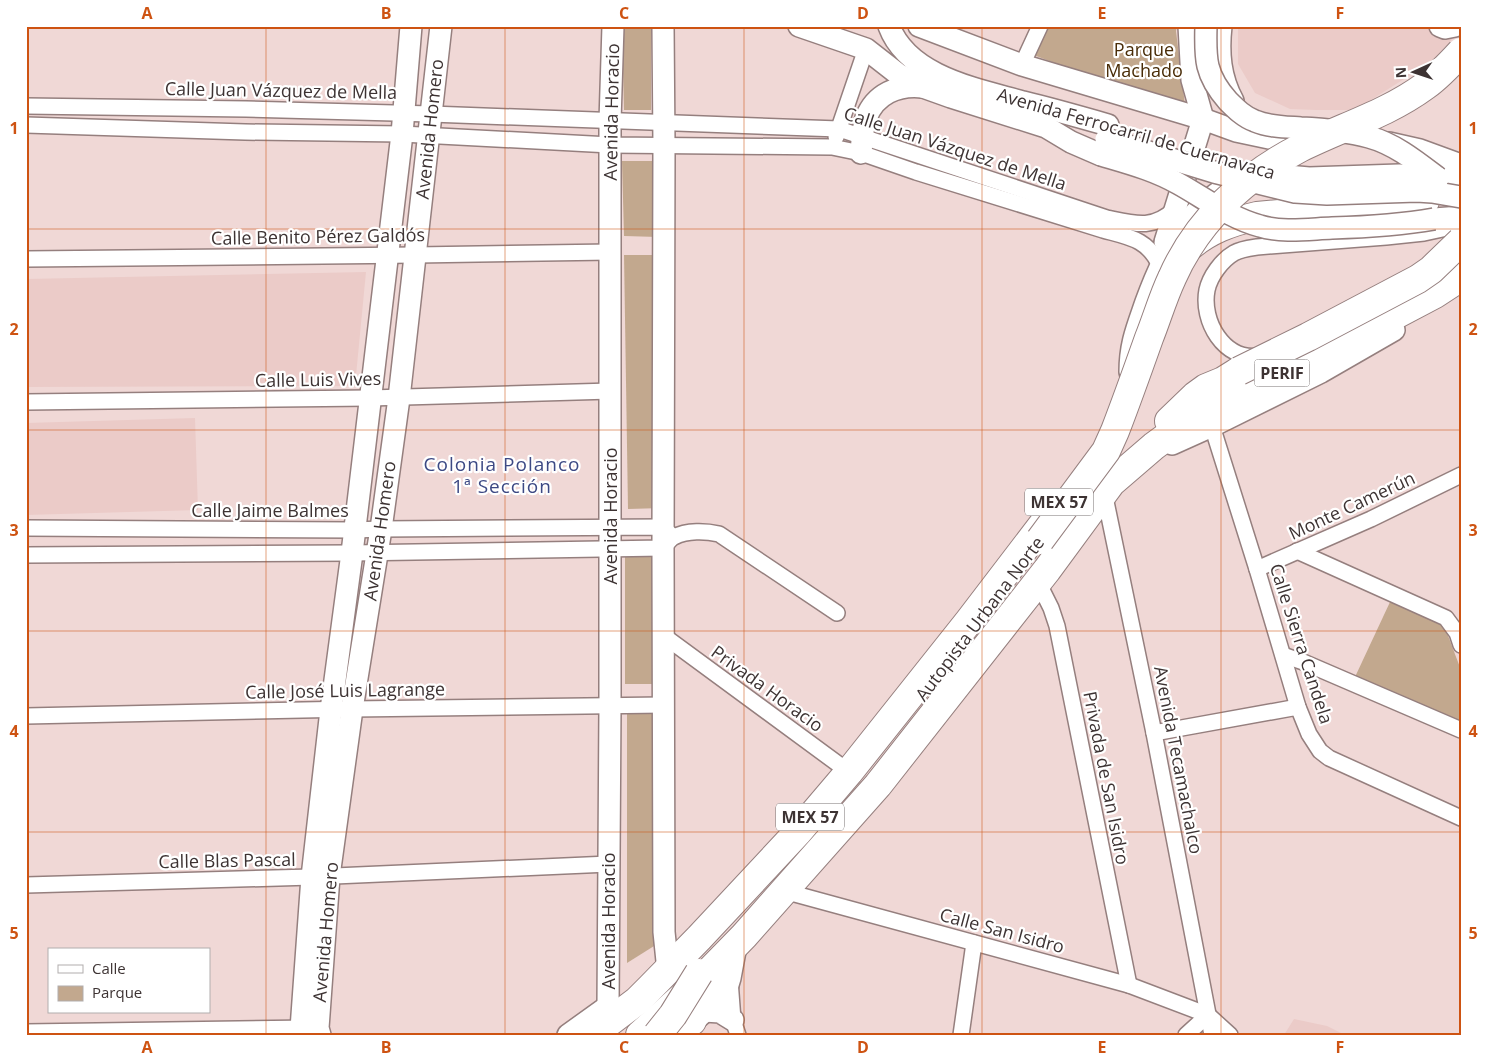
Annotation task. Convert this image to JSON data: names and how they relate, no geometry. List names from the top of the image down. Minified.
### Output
{"streets":{"highway":["PERIF","MEX 57","Autopista Urbana Norte"],"street":["Calle Juan Vázquez de Mella","Avenida Horacio","Avenida Homero","Avenida Ferrocarril de Cuernavaca","Calle Benito Pérez Galdós","Calle Luis Vives","Monte Camerún","Calle Jaime Balmes","Calle Sierra Candela","Privada Horacio","Calle José Luis Lagrange","Avenida Tecamachalco","Privada de San Isidro","Calle Blas Pascal","Calle San Isidro"]},"crossings":[["Calle Juan Vázquez de Mella","Avenida Horacio"],["Calle Juan Vázquez de Mella","Avenida Homero"],["Avenida Horacio","Calle Benito Pérez Galdós"],["Avenida Horacio","Calle Luis Vives"],["Avenida Horacio","Calle Jaime Balmes"],["Avenida Horacio","Calle José Luis Lagrange"],["Avenida Horacio","Calle Blas Pascal"],["Avenida Homero","Calle Benito Pérez Galdós"],["Avenida Homero","Calle Luis Vives"],["Avenida Homero","Calle Jaime Balmes"],["Avenida Homero","Calle José Luis Lagrange"],["Avenida Homero","Calle Blas Pascal"],["PERIF","MEX 57"],["PERIF","Autopista Urbana Norte"],["PERIF","Avenida Tecamachalco"],["MEX 57","Autopista Urbana Norte"],["MEX 57","Privada Horacio"],["MEX 57","Avenida Tecamachalco"],["MEX 57","Privada de San Isidro"],["MEX 57","Calle San Isidro"],["Monte Camerún","Calle Sierra Candela"],["Autopista Urbana Norte","Avenida Tecamachalco"],["Avenida Tecamachalco","Calle San Isidro"],["Privada de San Isidro","Calle San Isidro"]],"districts":["Colonia Polanco 1ª Sección"],"parks":["Parque Machado"],"legend":["Calle","Parque"],"north":"left","grid":{"columns":["A","B","C","D","E","F"],"rows":["1","2","3","4","5"]}}
